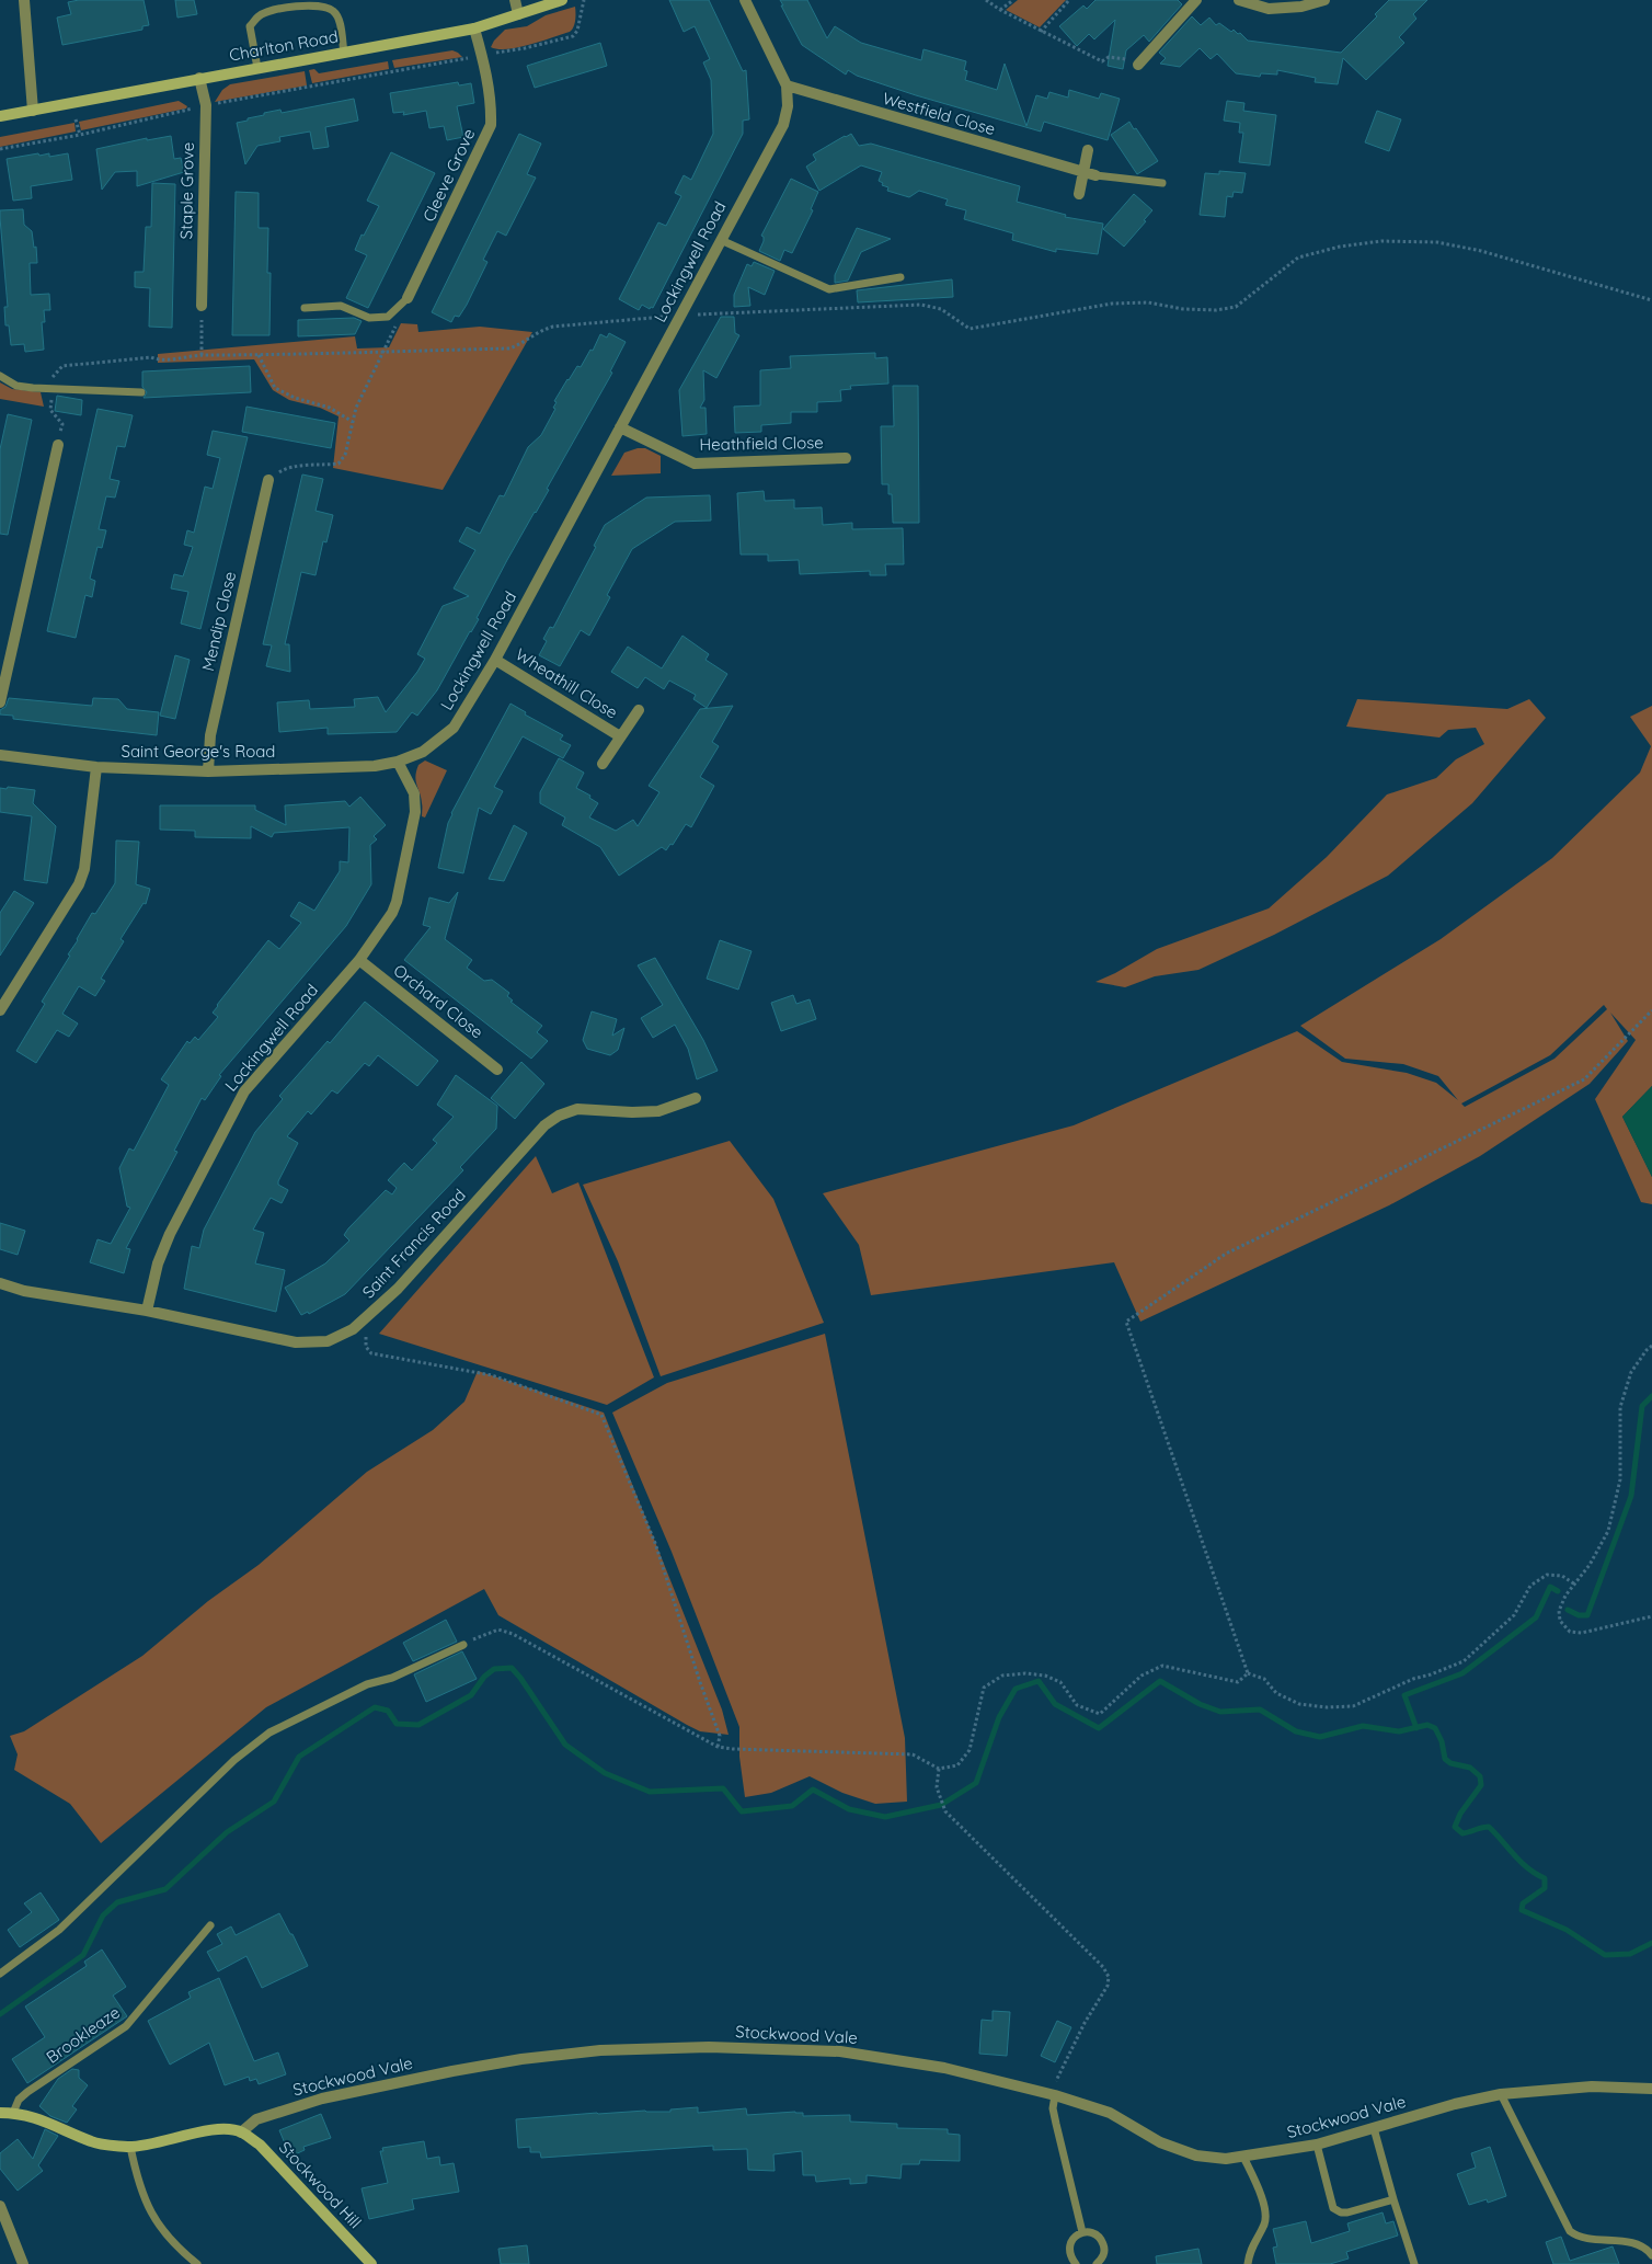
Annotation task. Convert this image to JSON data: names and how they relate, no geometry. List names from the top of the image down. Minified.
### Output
{"streets":{"street":["Charlton Road","Westfield Close","Cleeve Grove","Staple Grove","Lockingwell Road","Heathfield Close","Mendip Close","Wheathill Close","Saint George's Road","Orchard Close","Saint Francis Road","Stockwood Vale","Stockwood Hill"],"lane":["Brookleaze"]},"crossings":[["Charlton Road","Cleeve Grove"],["Charlton Road","Staple Grove"],["Westfield Close","Lockingwell Road"],["Lockingwell Road","Heathfield Close"],["Lockingwell Road","Wheathill Close"],["Lockingwell Road","Saint George's Road"],["Lockingwell Road","Orchard Close"],["Lockingwell Road","Saint Francis Road"],["Mendip Close","Saint George's Road"],["Stockwood Vale","Stockwood Hill"]]}
